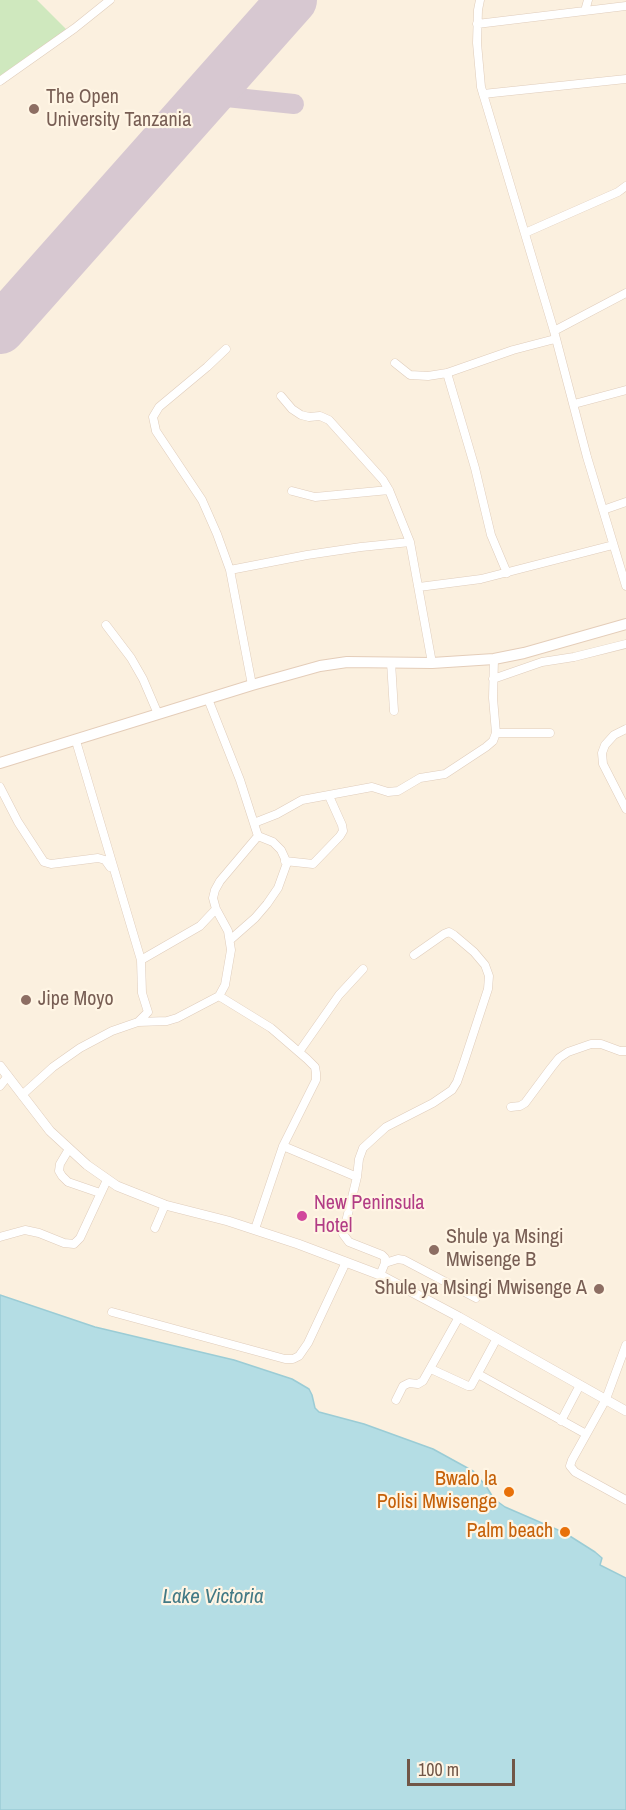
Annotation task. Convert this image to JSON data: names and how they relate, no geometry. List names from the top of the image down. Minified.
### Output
{"water":["Lake Victoria"],"places":["The Open University Tanzania","Jipe Moyo","New Peninsula Hotel","Shule ya Msingi Mwisenge B","Shule ya Msingi Mwisenge A","Bwalo la Polisi Mwisenge","Palm beach"],"scale_bar":"100 m"}
